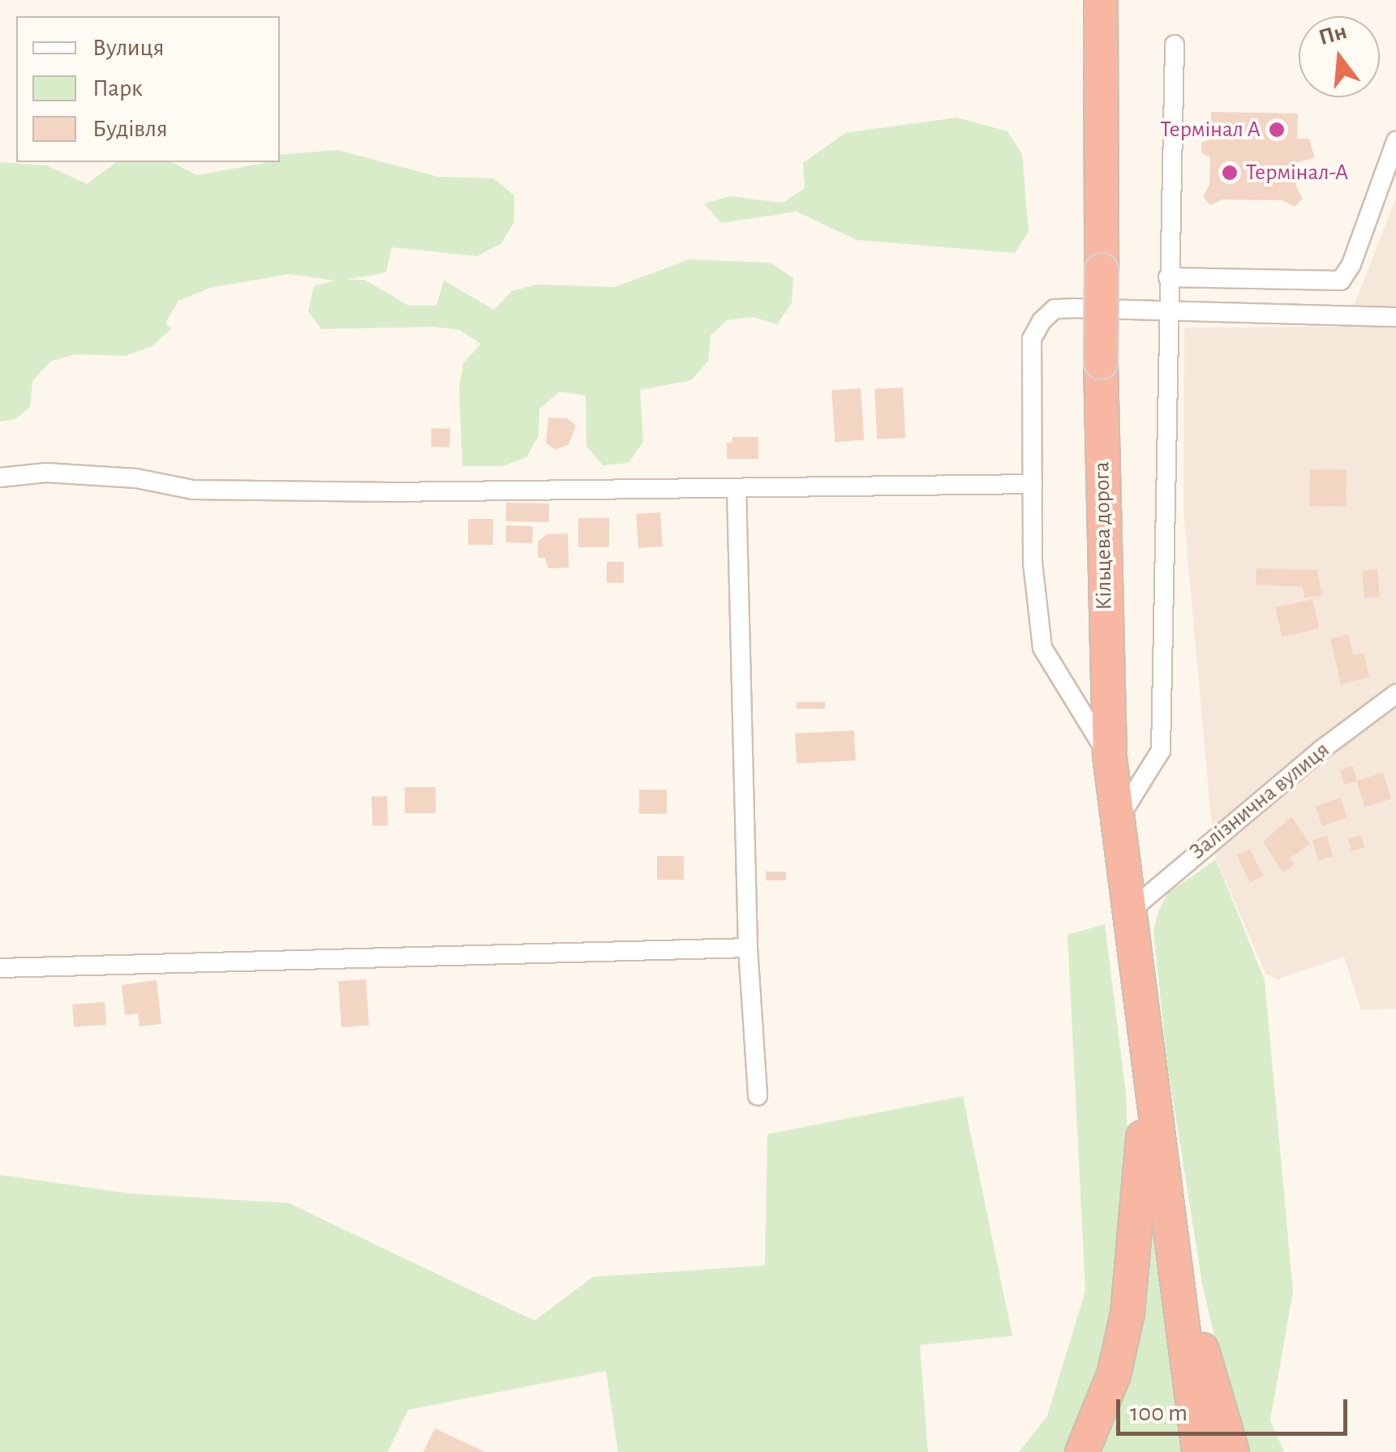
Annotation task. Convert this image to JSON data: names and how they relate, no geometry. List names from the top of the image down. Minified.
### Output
{"streets":{"highway":["Кільцева дорога"],"street":["Залізнична вулиця"]},"crossings":[["Кільцева дорога","Залізнична вулиця"]],"places":["Термінал А","Термінал-А"],"legend":["Вулиця","Парк","Будівля"],"scale_bar":"100 m","north":"top"}
